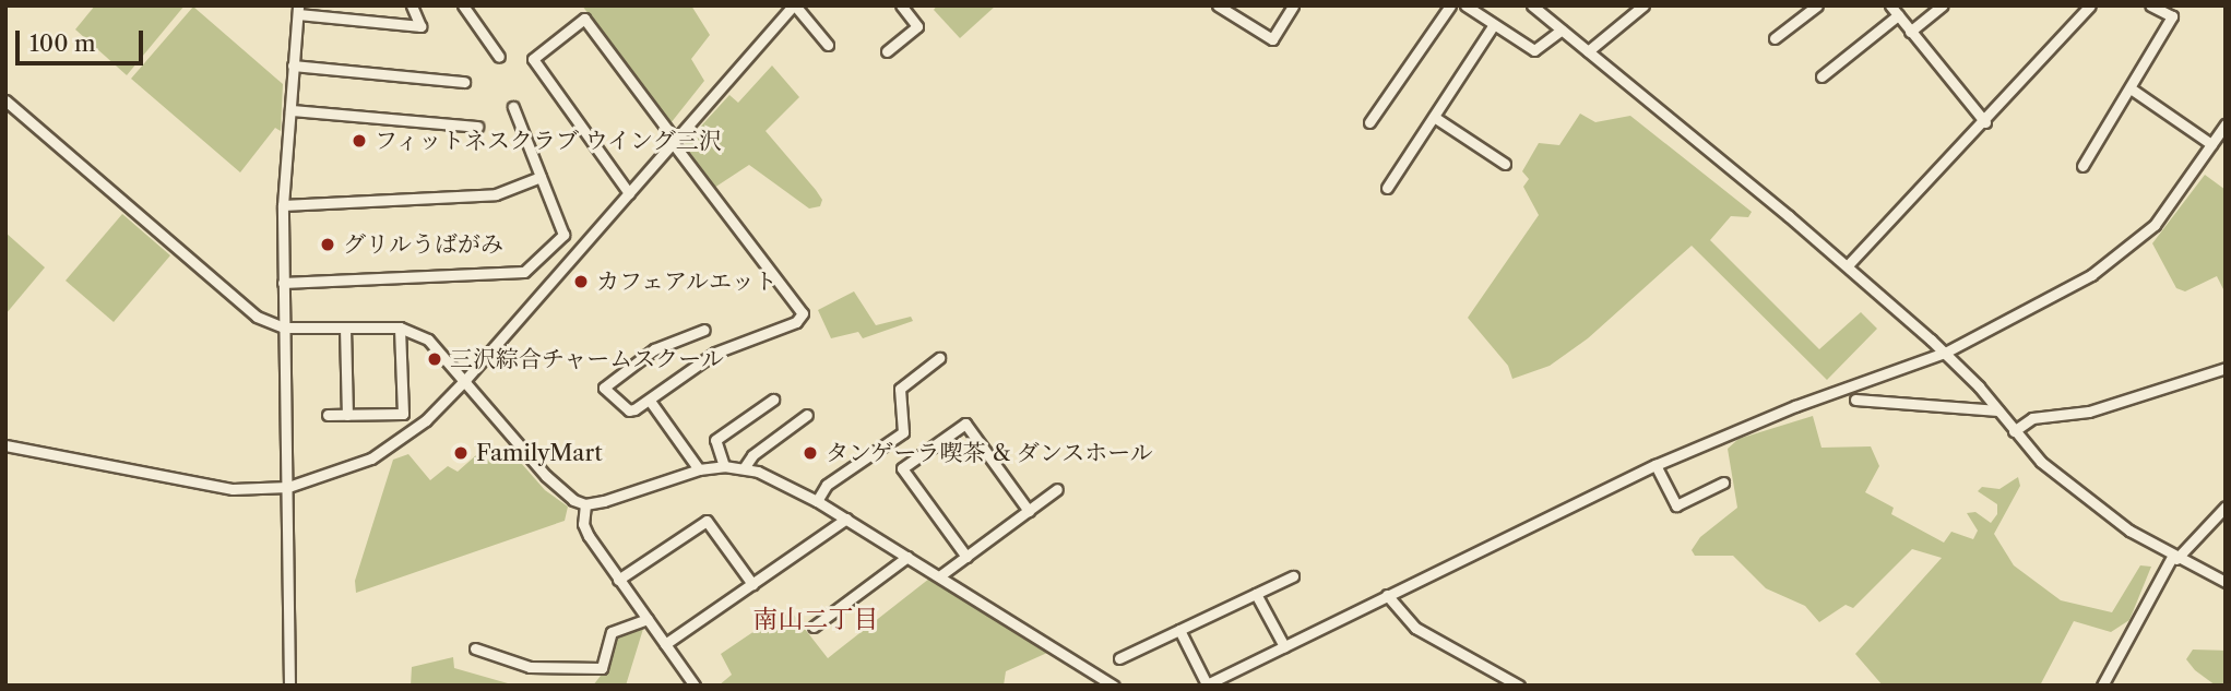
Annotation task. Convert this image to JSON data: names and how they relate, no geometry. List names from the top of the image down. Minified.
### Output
{"districts":["南山二丁目"],"places":["フィットネスクラブ ウイング三沢","グリルうばがみ","カフェアルエット","三沢綜合チャームスクール","FamilyMart","タンゲーラ喫茶 & ダンスホール"],"scale_bar":"100 m"}
